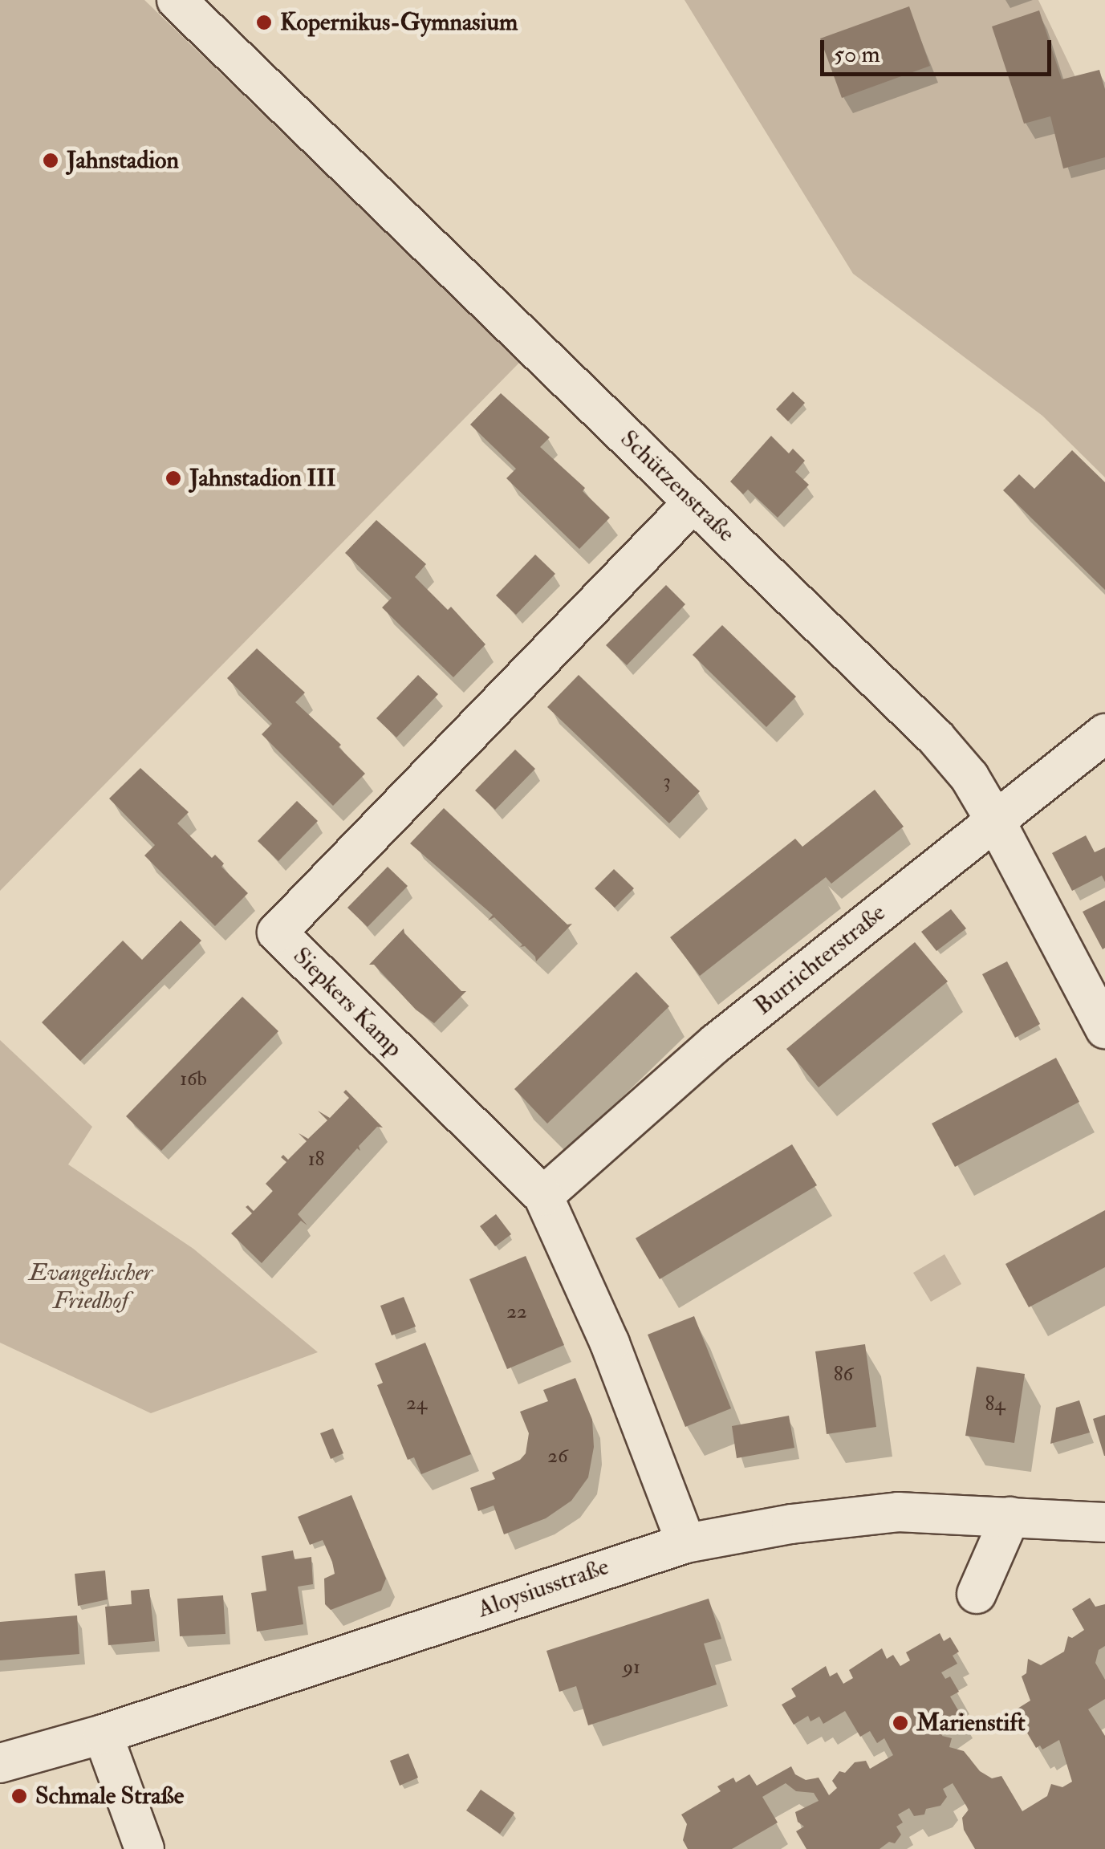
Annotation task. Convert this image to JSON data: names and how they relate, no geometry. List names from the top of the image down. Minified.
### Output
{"streets":{"street":["Schützenstraße","Burrichterstraße","Siepkers Kamp","Aloysiusstraße"]},"crossings":[["Schützenstraße","Burrichterstraße"],["Schützenstraße","Siepkers Kamp"],["Burrichterstraße","Siepkers Kamp"],["Siepkers Kamp","Aloysiusstraße"]],"parks":["Evangelischer Friedhof"],"places":["Kopernikus-Gymnasium","Jahnstadion","Jahnstadion III","Marienstift","Schmale Straße"],"house_numbers":["3","16b","18","22","86","24","84","26","91"],"scale_bar":"50 m"}
